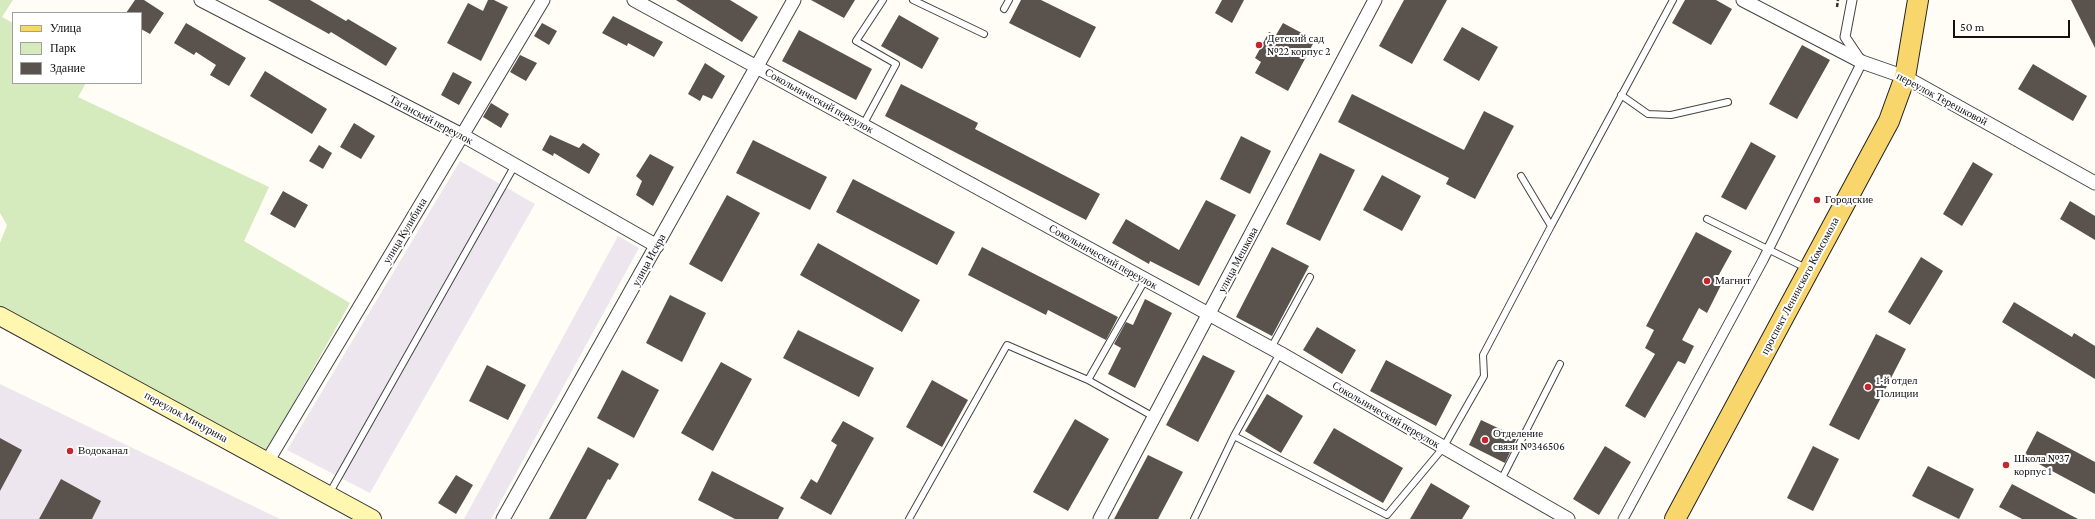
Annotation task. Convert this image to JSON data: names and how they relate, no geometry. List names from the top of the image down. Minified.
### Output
{"streets":{"main road":["проспект Ленинского Комсомола","переулок Мичурина"],"street":["переулок Терешковой","Сокольнический переулок","Таганский переулок","улица Кулибина","улица Искра","улица Мешкова"]},"crossings":[["переулок Терешковой","проспект Ленинского Комсомола"],["Сокольнический переулок","улица Искра"],["Сокольнический переулок","улица Мешкова"],["Таганский переулок","улица Кулибина"],["Таганский переулок","улица Искра"],["улица Кулибина","переулок Мичурина"]],"places":["Детский сад №22 корпус 2","Городские","Магнит","1-й отдел Полиции","Отделение связи №346506","Водоканал","Школа №37 корпус 1"],"legend":["Улица","Парк","Здание"],"scale_bar":"50 m"}
